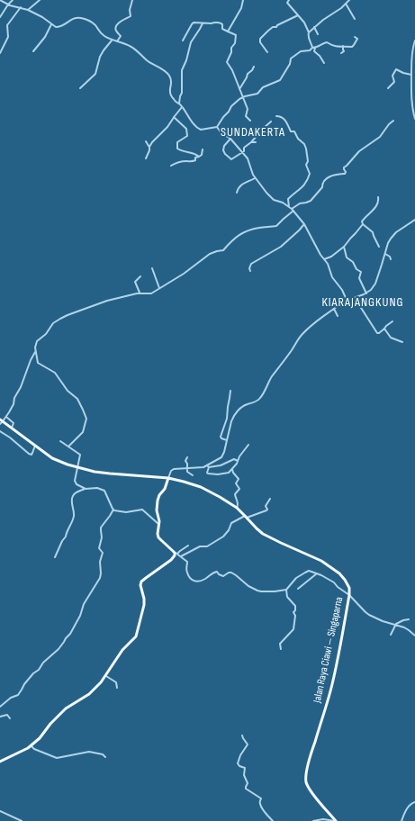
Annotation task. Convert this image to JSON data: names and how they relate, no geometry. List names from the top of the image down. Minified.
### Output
{"streets":{"main road":["Jalan Raya Ciawi — Singaparna"]},"districts":["SUNDAKERTA","KIARAJANGKUNG"]}
